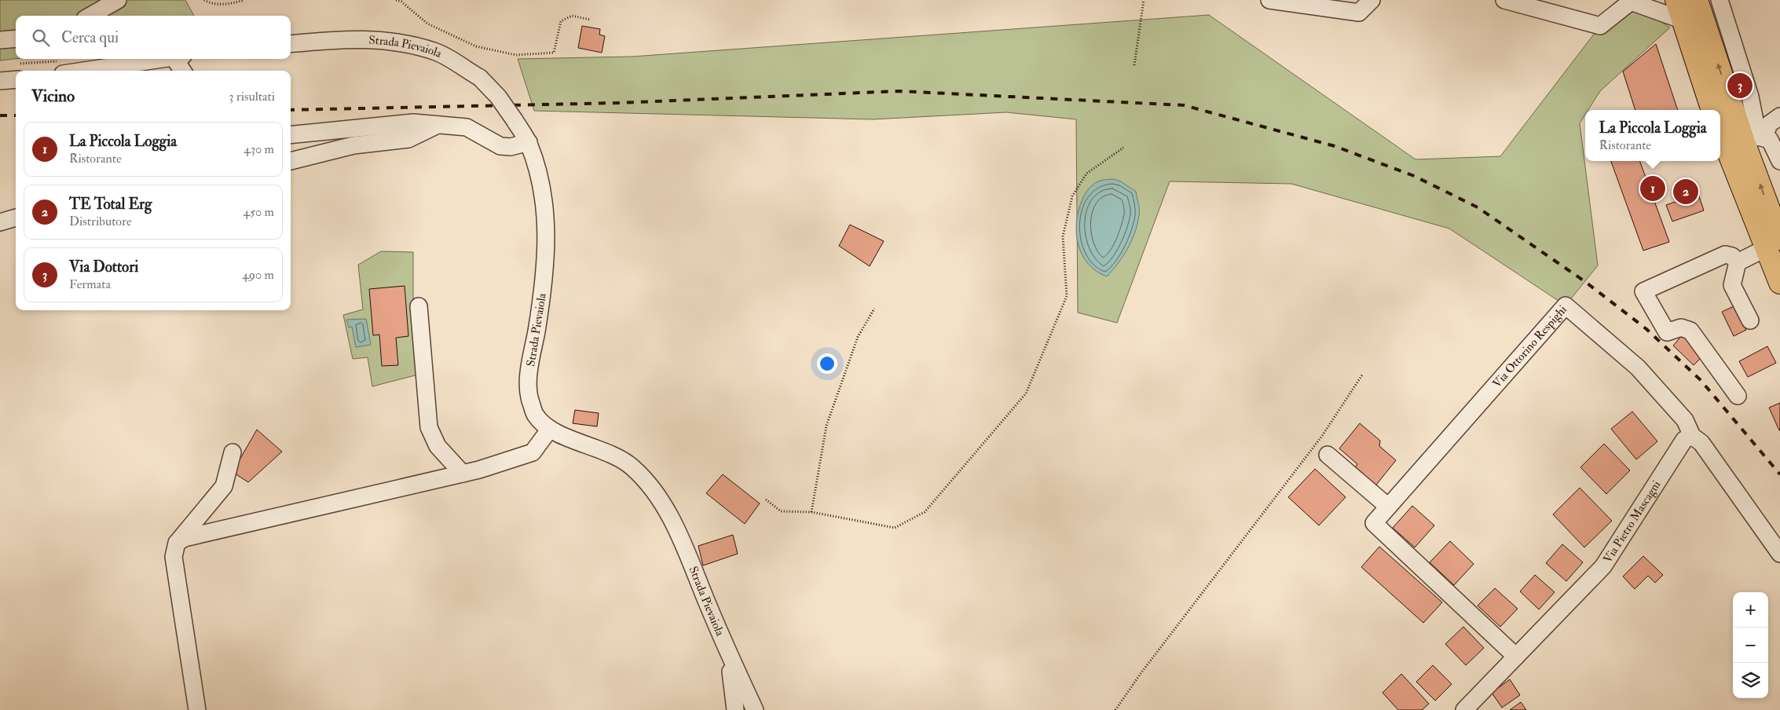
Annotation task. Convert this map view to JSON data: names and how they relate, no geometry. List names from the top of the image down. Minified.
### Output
{"streets":{"street":["Strada Pievaiola","Via Ottorino Respighi","Via Pietro Mascagni"]},"crossings":[["Via Ottorino Respighi","Via Pietro Mascagni"]],"page":{"search":"Cerca qui","heading":["Vicino","3 risultati"],"pins":["3","1","2"],"popup":["La Piccola Loggia","Ristorante"],"list":[{"mark":"1","name":"La Piccola Loggia","note":"Ristorante","value":"430 m"},{"mark":"2","name":"TE Total Erg","note":"Distributore","value":"450 m"},{"mark":"3","name":"Via Dottori","note":"Fermata","value":"490 m"}],"map_buttons":["+","−"]}}
